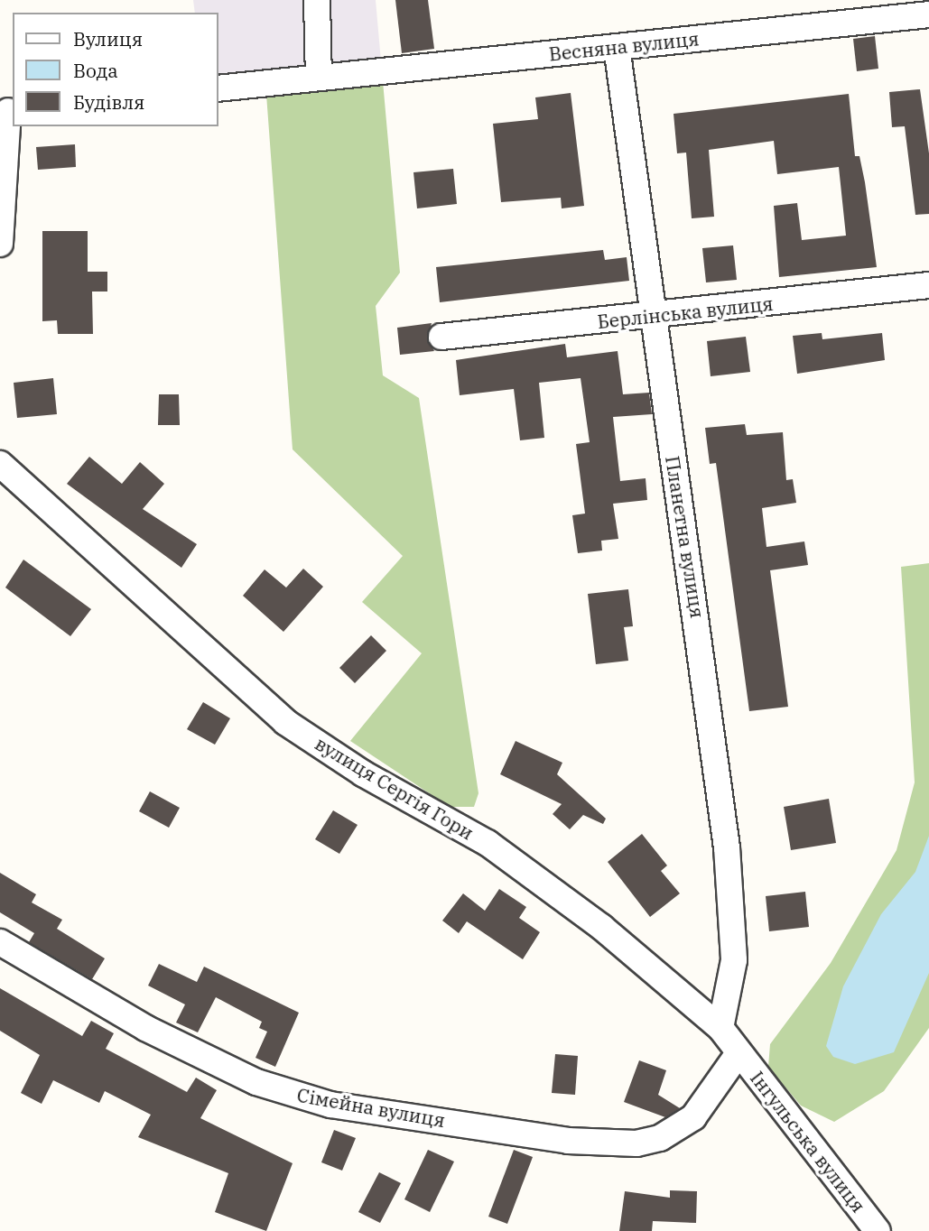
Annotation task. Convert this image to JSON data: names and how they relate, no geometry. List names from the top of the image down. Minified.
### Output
{"streets":{"street":["Весняна вулиця","Берлінська вулиця","Планетна вулиця","вулиця Сергія Гори","Сімейна вулиця","Інгульська вулиця"]},"crossings":[["Весняна вулиця","Планетна вулиця"],["Берлінська вулиця","Планетна вулиця"],["Планетна вулиця","вулиця Сергія Гори"],["вулиця Сергія Гори","Сімейна вулиця"],["вулиця Сергія Гори","Інгульська вулиця"],["Сімейна вулиця","Інгульська вулиця"]],"legend":["Вулиця","Вода","Будівля"]}
